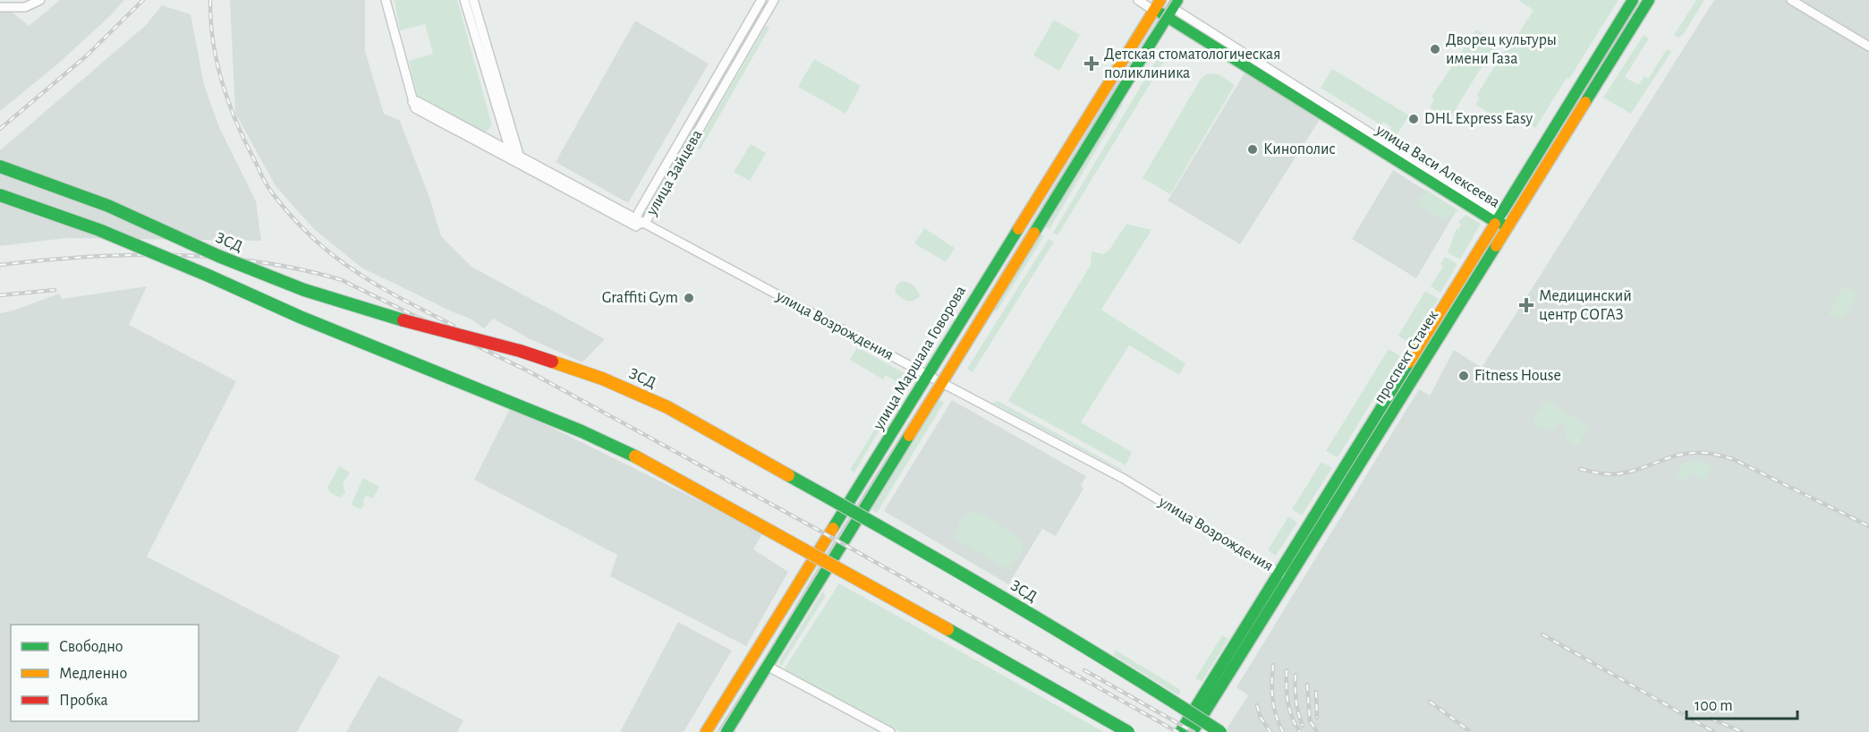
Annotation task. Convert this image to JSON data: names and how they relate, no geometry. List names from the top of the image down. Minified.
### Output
{"streets":{"main road":["улица Васи Алексеева","ЗСД","проспект Стачек","улица Маршала Говорова"],"street":["улица Зайцева","улица Возрождения"]},"crossings":[["улица Васи Алексеева","проспект Стачек"],["улица Васи Алексеева","улица Маршала Говорова"],["улица Зайцева","улица Возрождения"],["улица Возрождения","проспект Стачек"],["улица Возрождения","улица Маршала Говорова"]],"places":{"other":["Дворец культуры имени Газа","DHL Express Easy","Кинополис","Graffiti Gym","Fitness House"],"health":["Детская стоматологическая поликлиника","Медицинский центр СОГАЗ"]},"legend":["Свободно","Медленно","Пробка"],"scale_bar":"100 m"}
